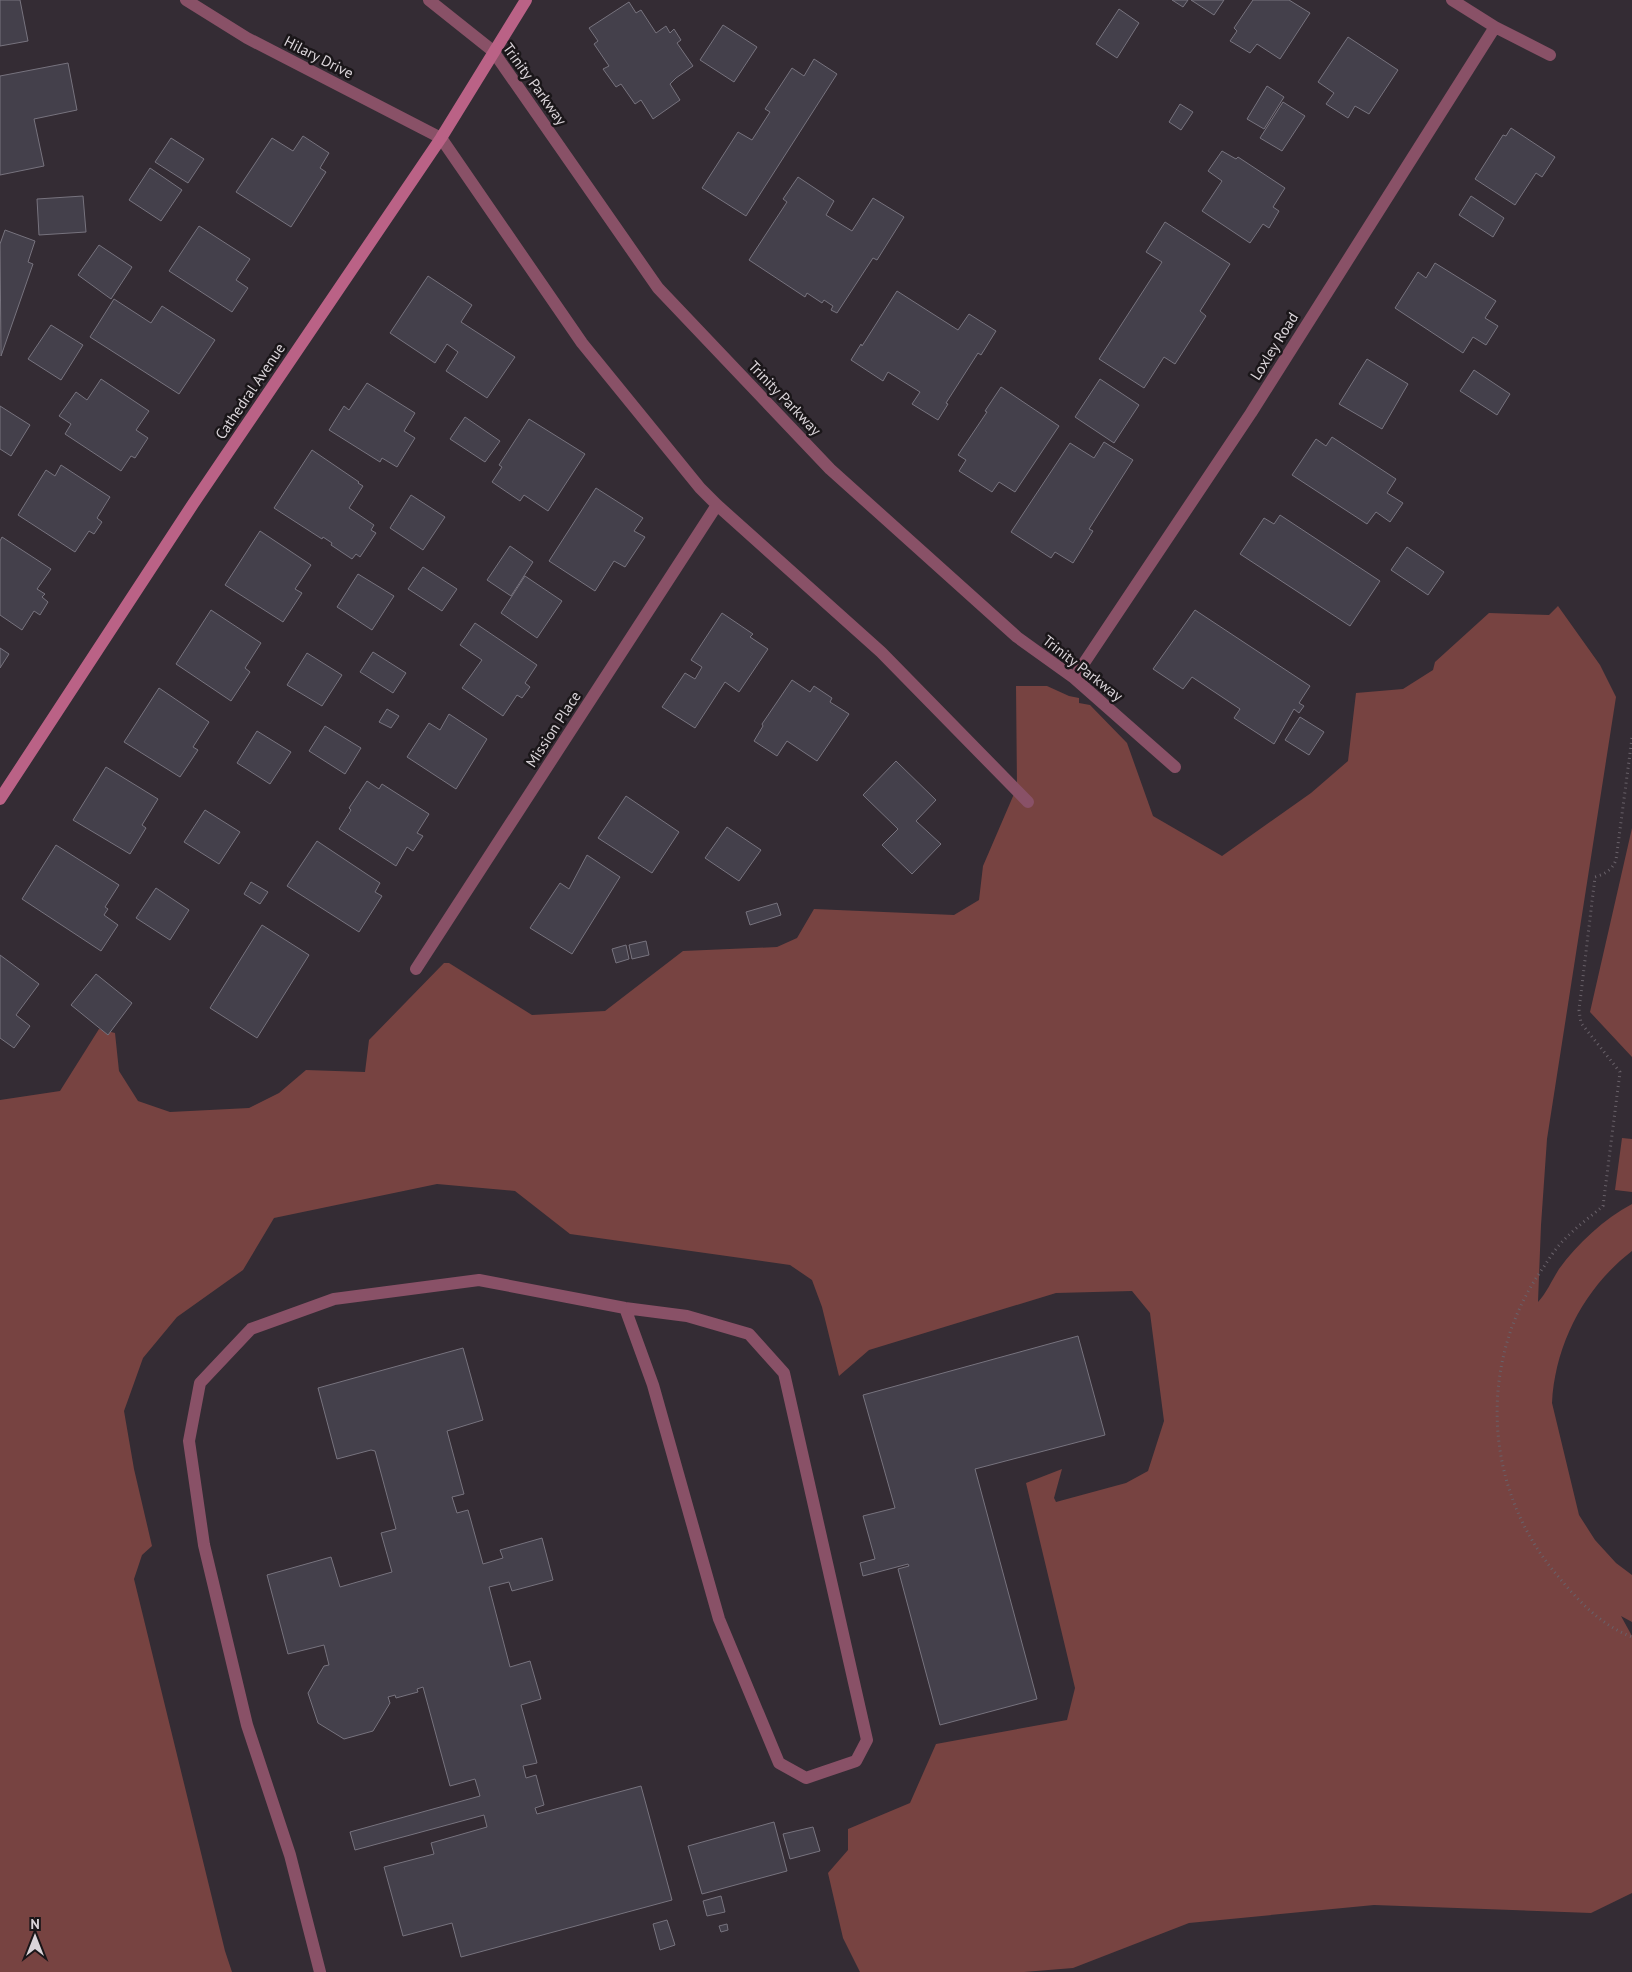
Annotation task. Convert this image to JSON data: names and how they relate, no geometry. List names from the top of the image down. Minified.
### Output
{"streets":{"street":["Hilary Drive","Trinity Parkway","Loxley Road","Cathedral Avenue","Mission Place"]},"crossings":[["Hilary Drive","Cathedral Avenue"],["Trinity Parkway","Loxley Road"],["Trinity Parkway","Cathedral Avenue"]],"north":"top"}
